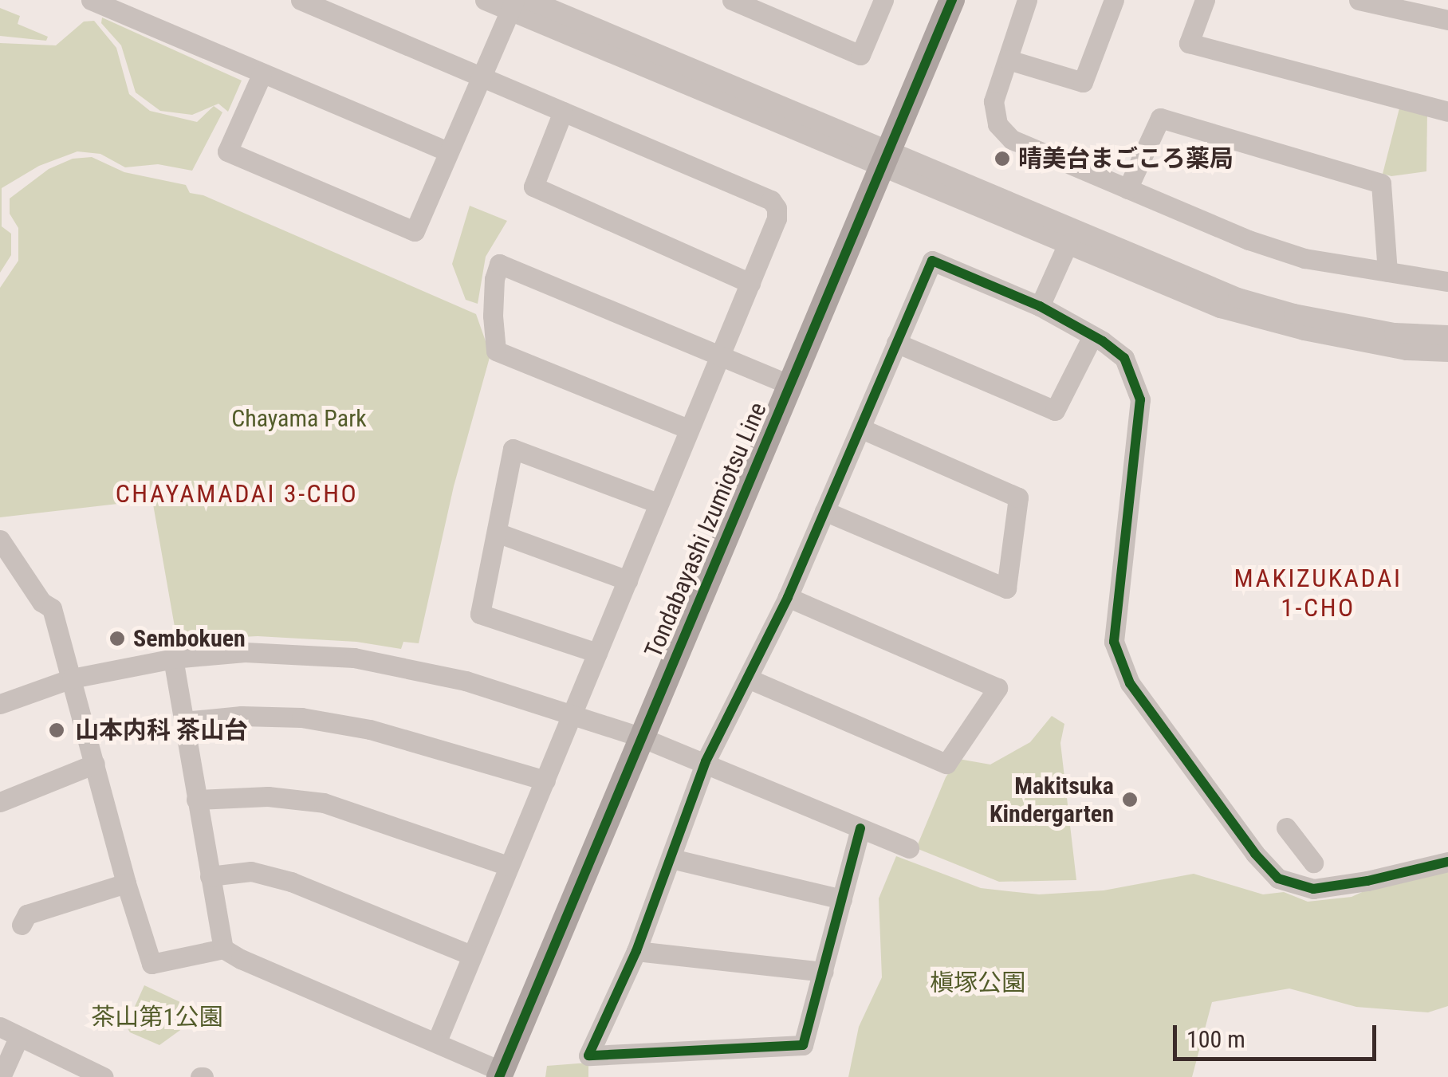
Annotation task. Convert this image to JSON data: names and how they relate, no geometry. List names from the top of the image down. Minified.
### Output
{"streets":{"main road":["Tondabayashi Izumiotsu Line"]},"districts":["CHAYAMADAI 3-CHO","MAKIZUKADAI 1-CHO"],"parks":["Chayama Park","槇塚公園","茶山第1公園"],"places":["晴美台まごころ薬局","Sembokuen","山本内科 茶山台","Makitsuka Kindergarten"],"scale_bar":"100 m"}
